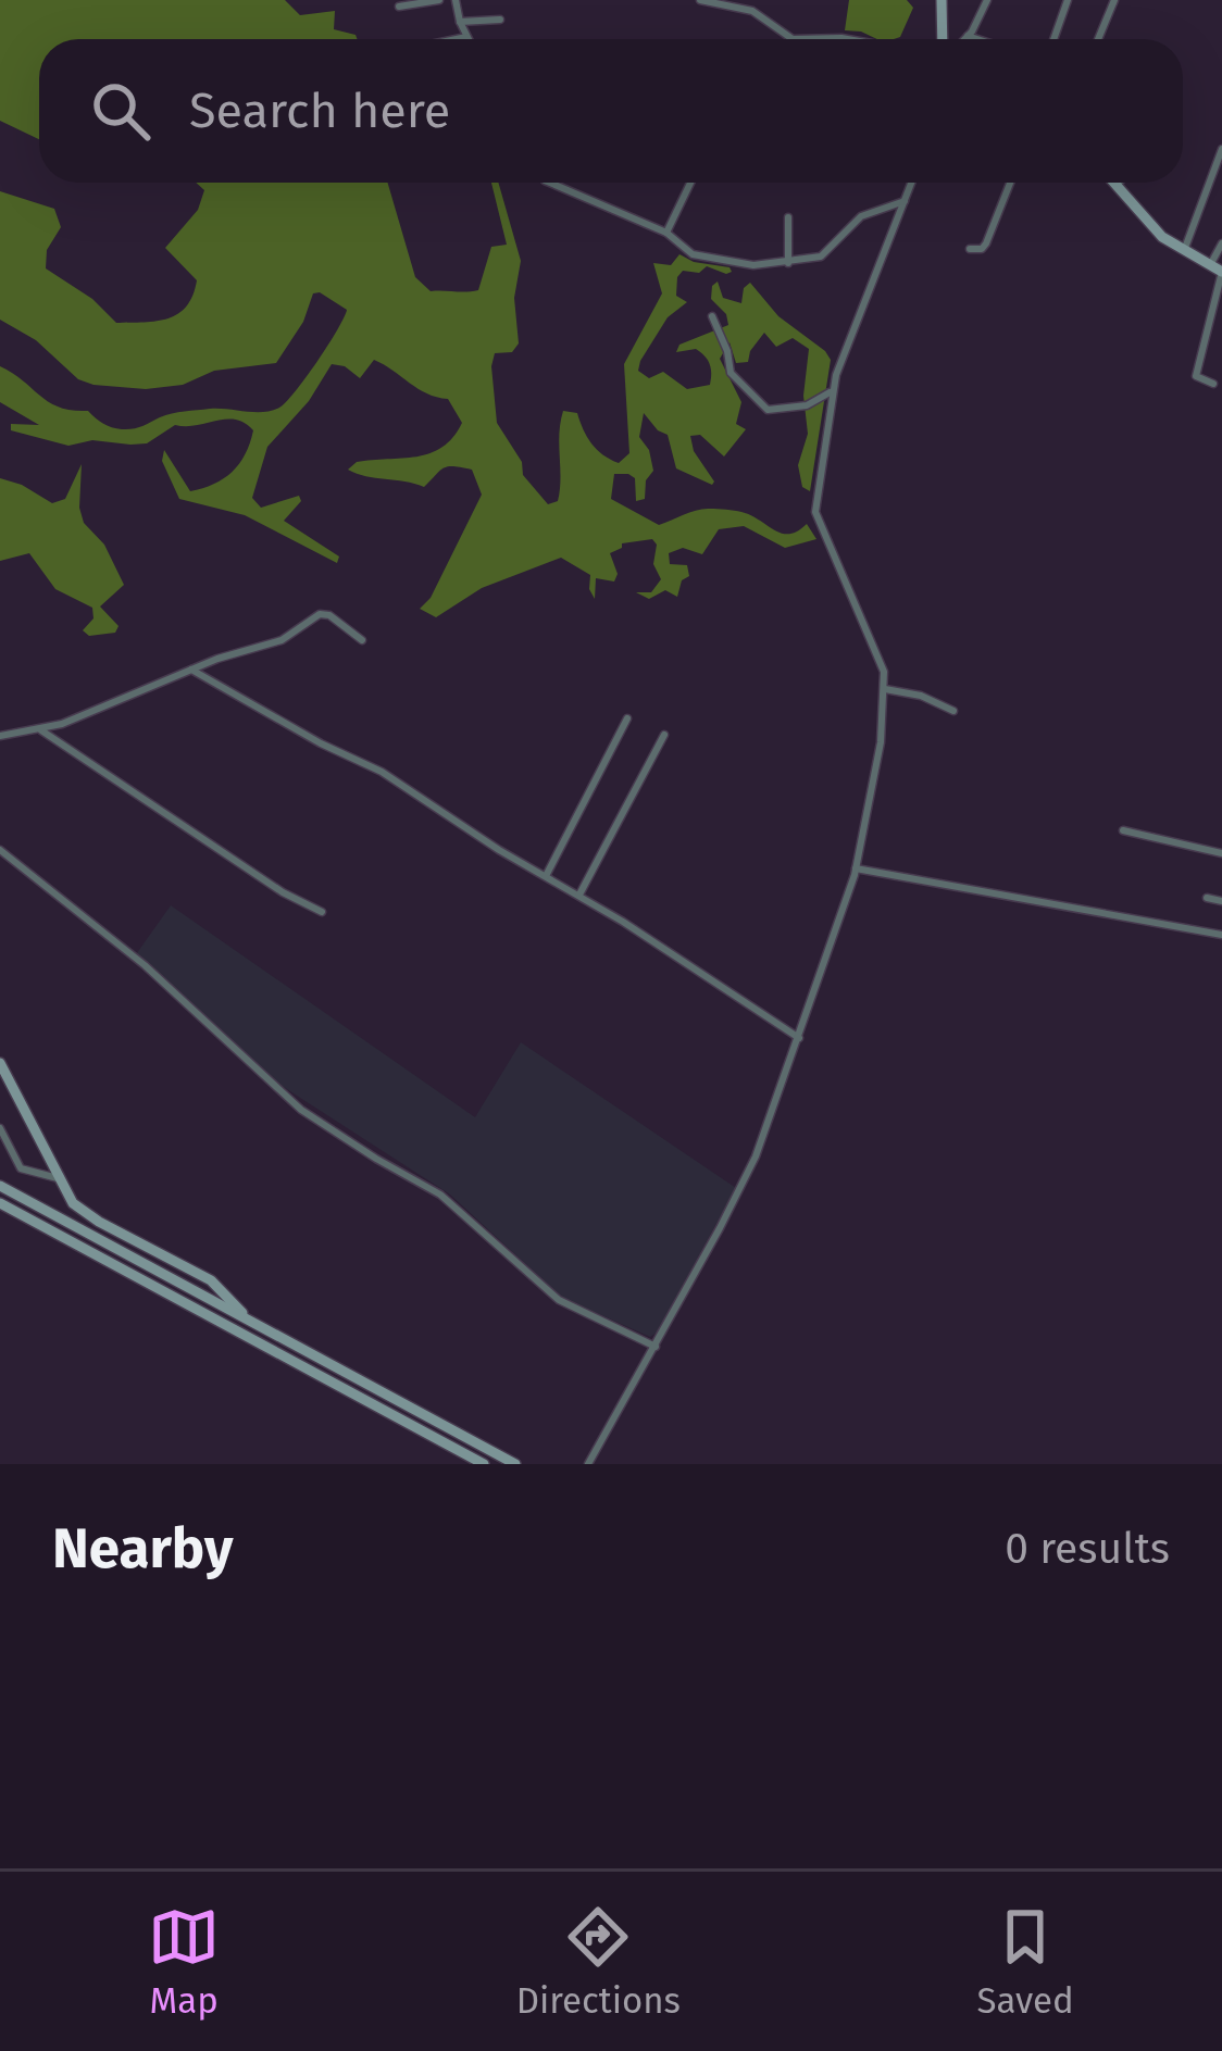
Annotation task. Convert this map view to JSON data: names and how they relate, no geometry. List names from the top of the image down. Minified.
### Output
{"page":{"search":"Search here","heading":["Nearby","0 results"],"nav":["Map","Directions","Saved"]}}
